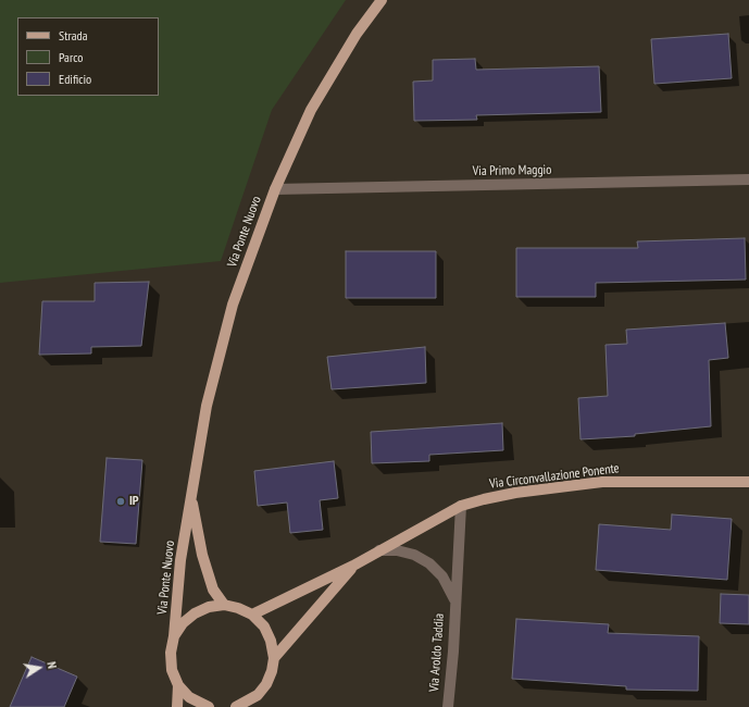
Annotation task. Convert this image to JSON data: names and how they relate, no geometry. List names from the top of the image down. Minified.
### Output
{"streets":{"main road":["Via Ponte Nuovo","Via Circonvallazione Ponente"],"street":["Via Primo Maggio","Via Aroldo Taddia"]},"crossings":[["Via Primo Maggio","Via Ponte Nuovo"],["Via Circonvallazione Ponente","Via Aroldo Taddia"]],"places":["IP"],"legend":["Strada","Parco","Edificio"],"north":"right"}
